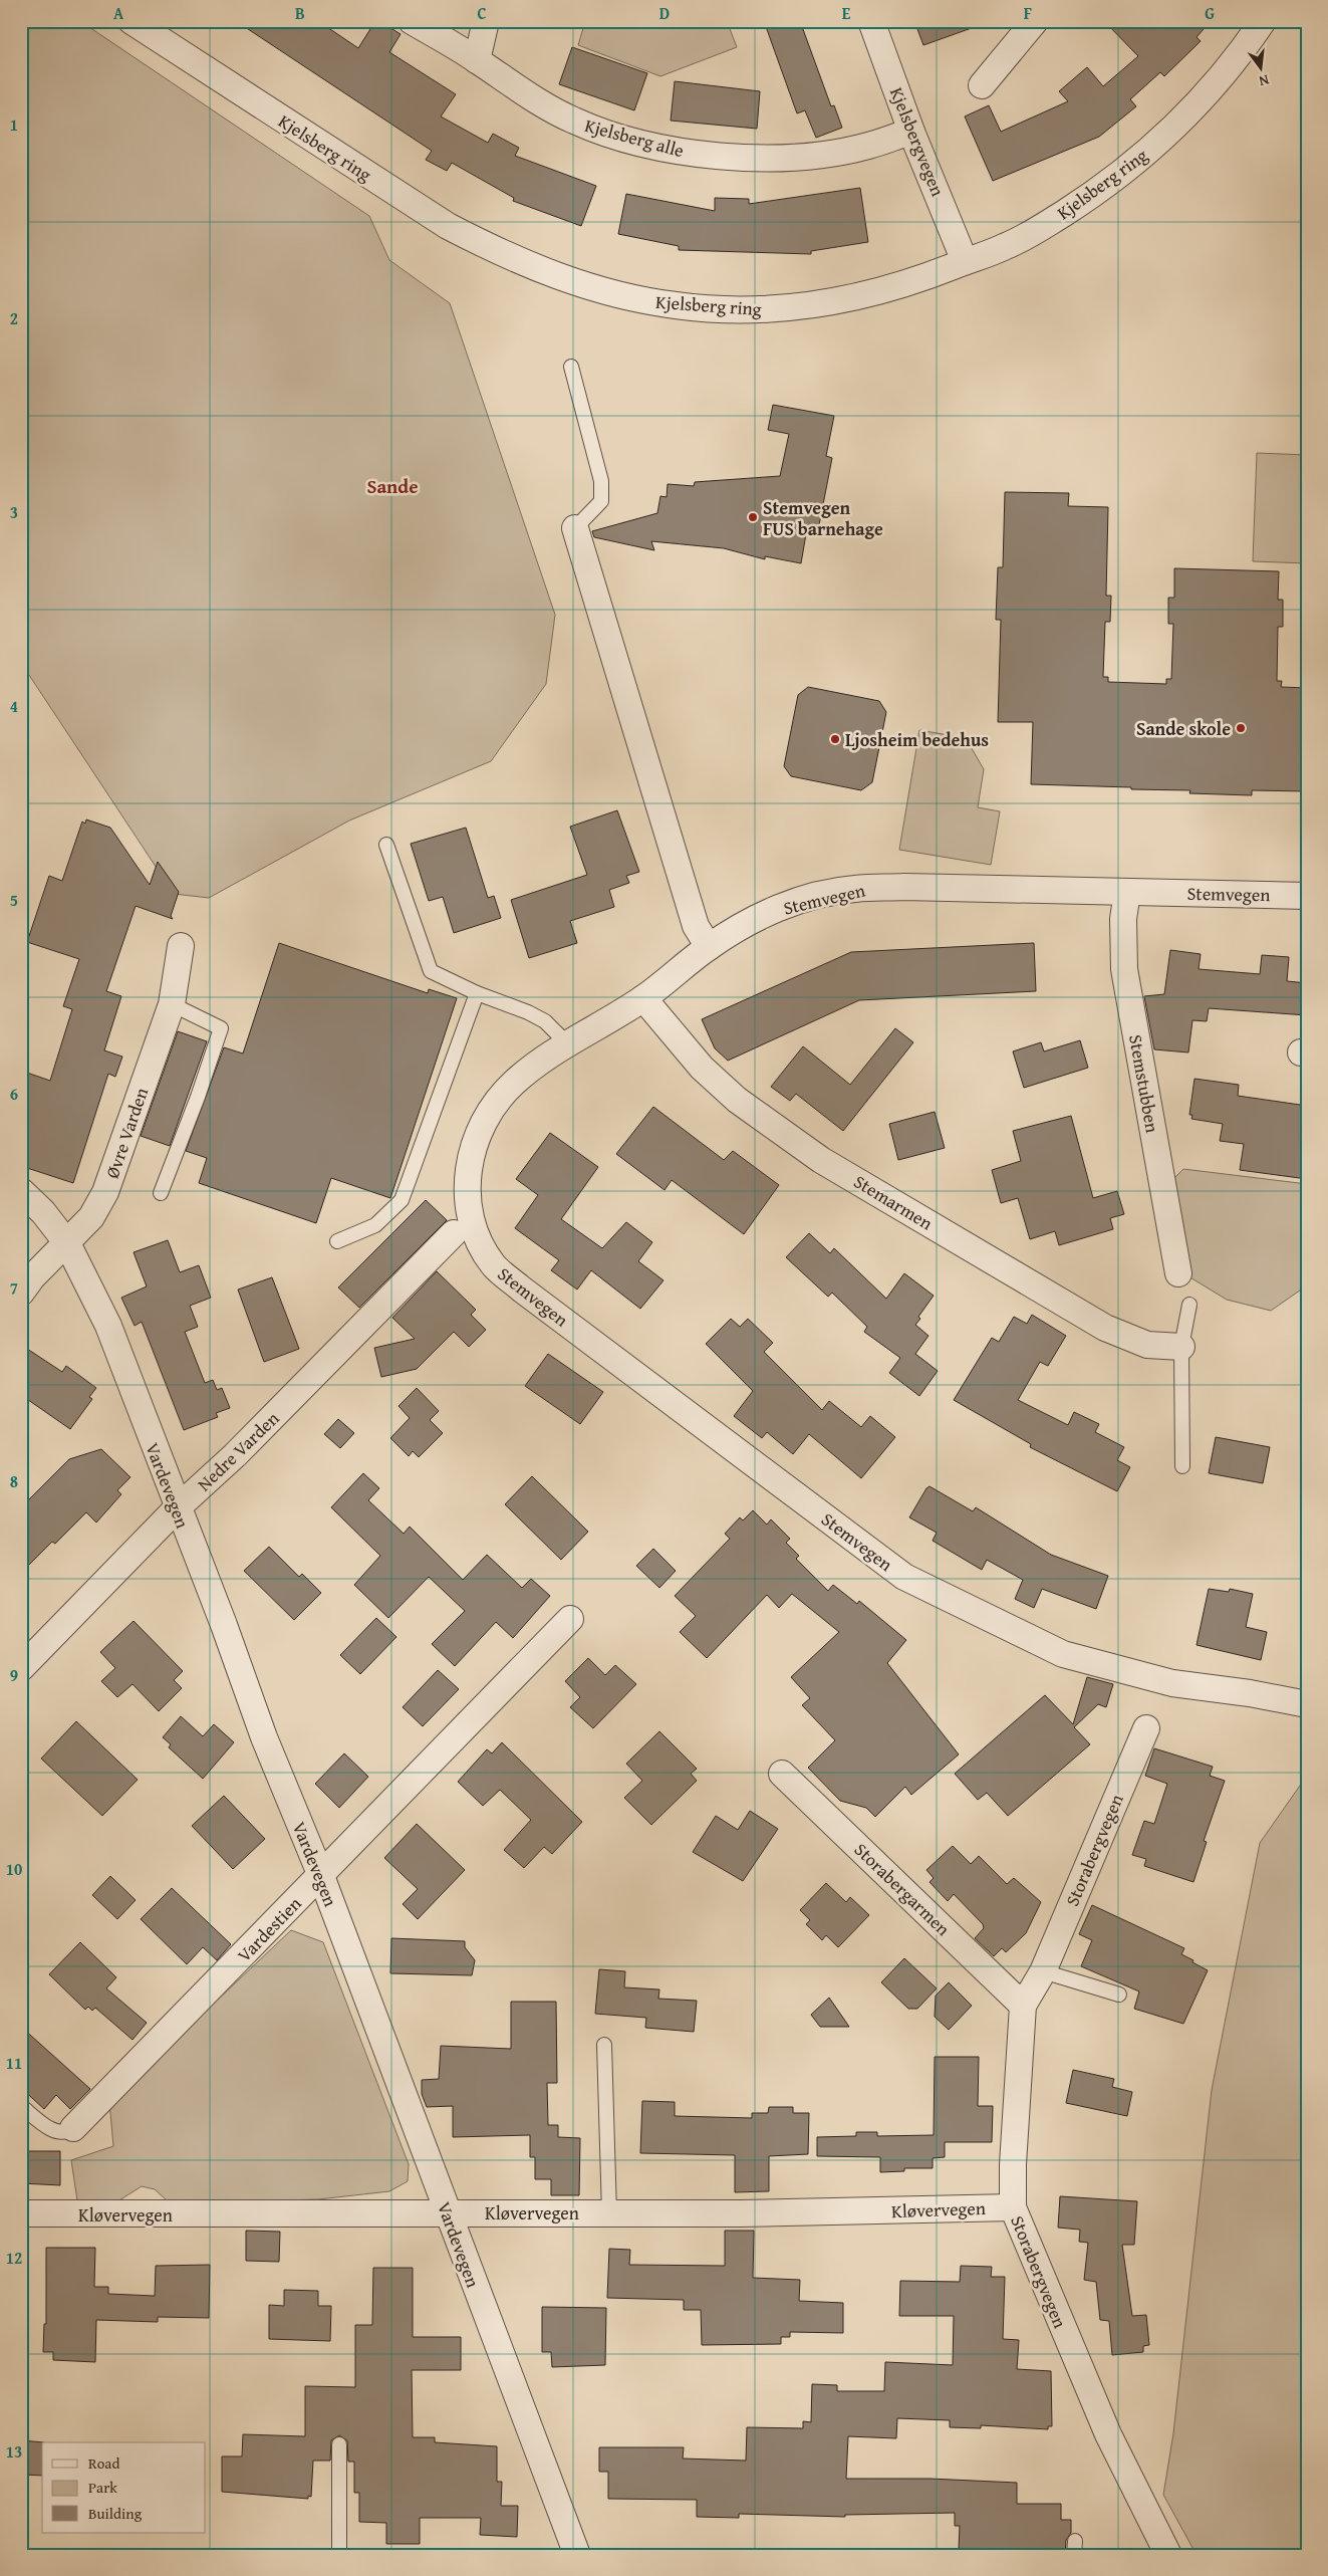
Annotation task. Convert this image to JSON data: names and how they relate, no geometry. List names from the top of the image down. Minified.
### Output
{"streets":{"street":["Kjelsberg alle","Kjelsbergvegen","Kjelsberg ring","Stemvegen","Stemstubben","Øvre Varden","Stemarmen","Nedre Varden","Vardevegen","Storabergvegen","Storabergarmen","Vardestien","Kløvervegen"]},"crossings":[["Kjelsberg alle","Kjelsbergvegen"],["Kjelsbergvegen","Kjelsberg ring"],["Stemvegen","Stemstubben"],["Stemvegen","Stemarmen"],["Øvre Varden","Vardevegen"],["Nedre Varden","Vardevegen"],["Vardevegen","Vardestien"],["Vardevegen","Kløvervegen"],["Storabergvegen","Storabergarmen"],["Storabergvegen","Kløvervegen"]],"districts":["Sande"],"places":["Stemvegen FUS barnehage","Sande skole","Ljosheim bedehus"],"legend":["Road","Park","Building"],"north":"bottom","grid":{"columns":["A","B","C","D","E","F","G"],"rows":["1","2","3","4","5","6","7","8","9","10","11","12","13"]}}
